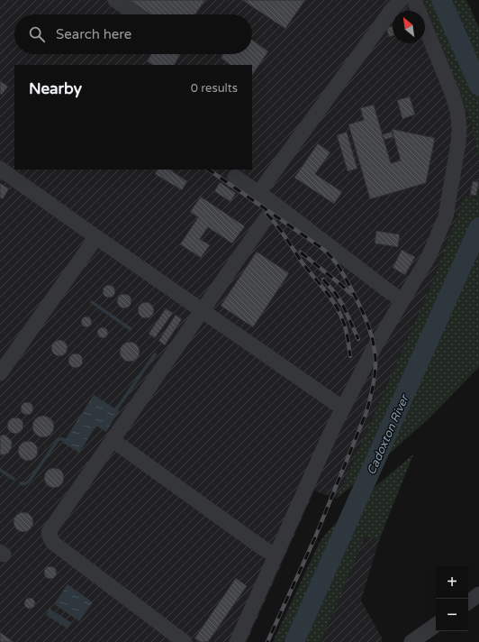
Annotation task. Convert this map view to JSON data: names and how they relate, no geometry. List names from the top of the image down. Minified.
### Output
{"water":["Cadoxton River"],"north":"top left","page":{"search":"Search here","heading":["Nearby","0 results"],"map_buttons":["+","−"]}}
